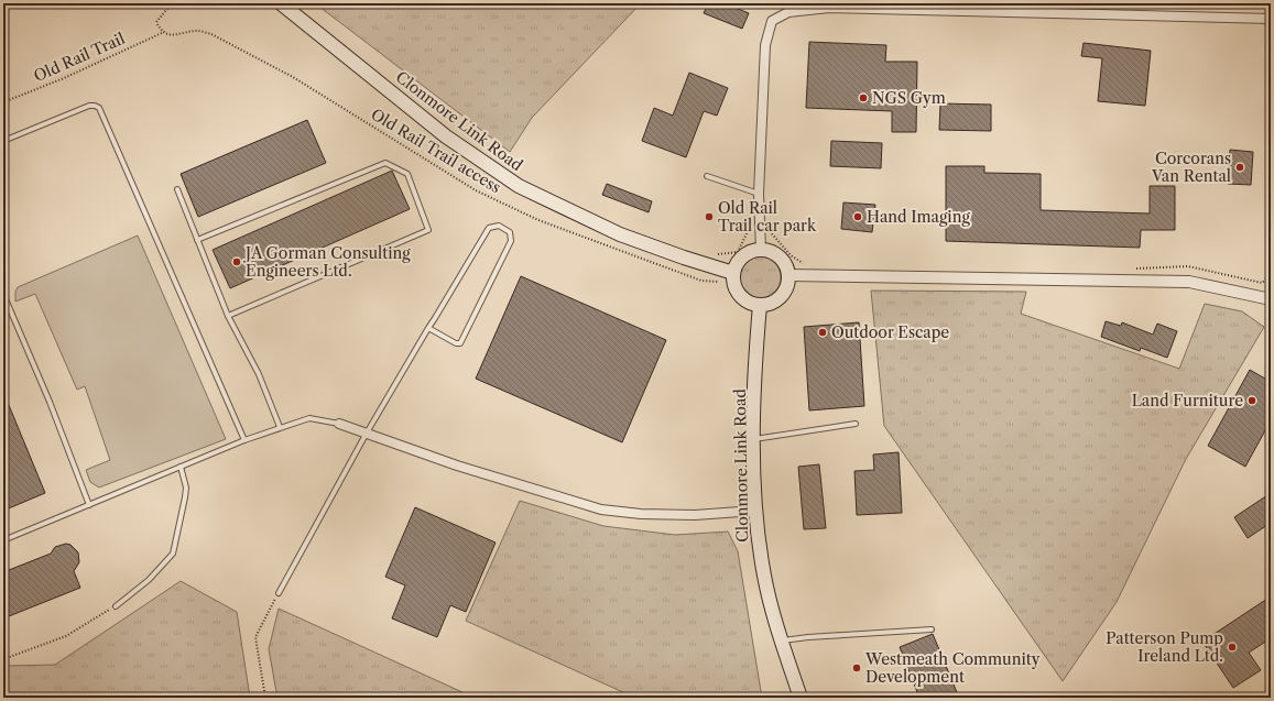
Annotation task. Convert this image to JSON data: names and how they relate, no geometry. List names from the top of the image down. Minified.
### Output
{"streets":{"main road":["Clonmore Link Road"],"path":["Old Rail Trail","Old Rail Trail access"]},"crossings":[["Old Rail Trail","Old Rail Trail access"],["Clonmore Link Road","Old Rail Trail access"]],"places":["NGS Gym","Corcorans Van Rental","Old Rail Trail car park","Hand Imaging","JA Gorman Consulting Engineers Ltd.","Outdoor Escape","Land Furniture","Patterson Pump Ireland Ltd.","Westmeath Community Development"]}
